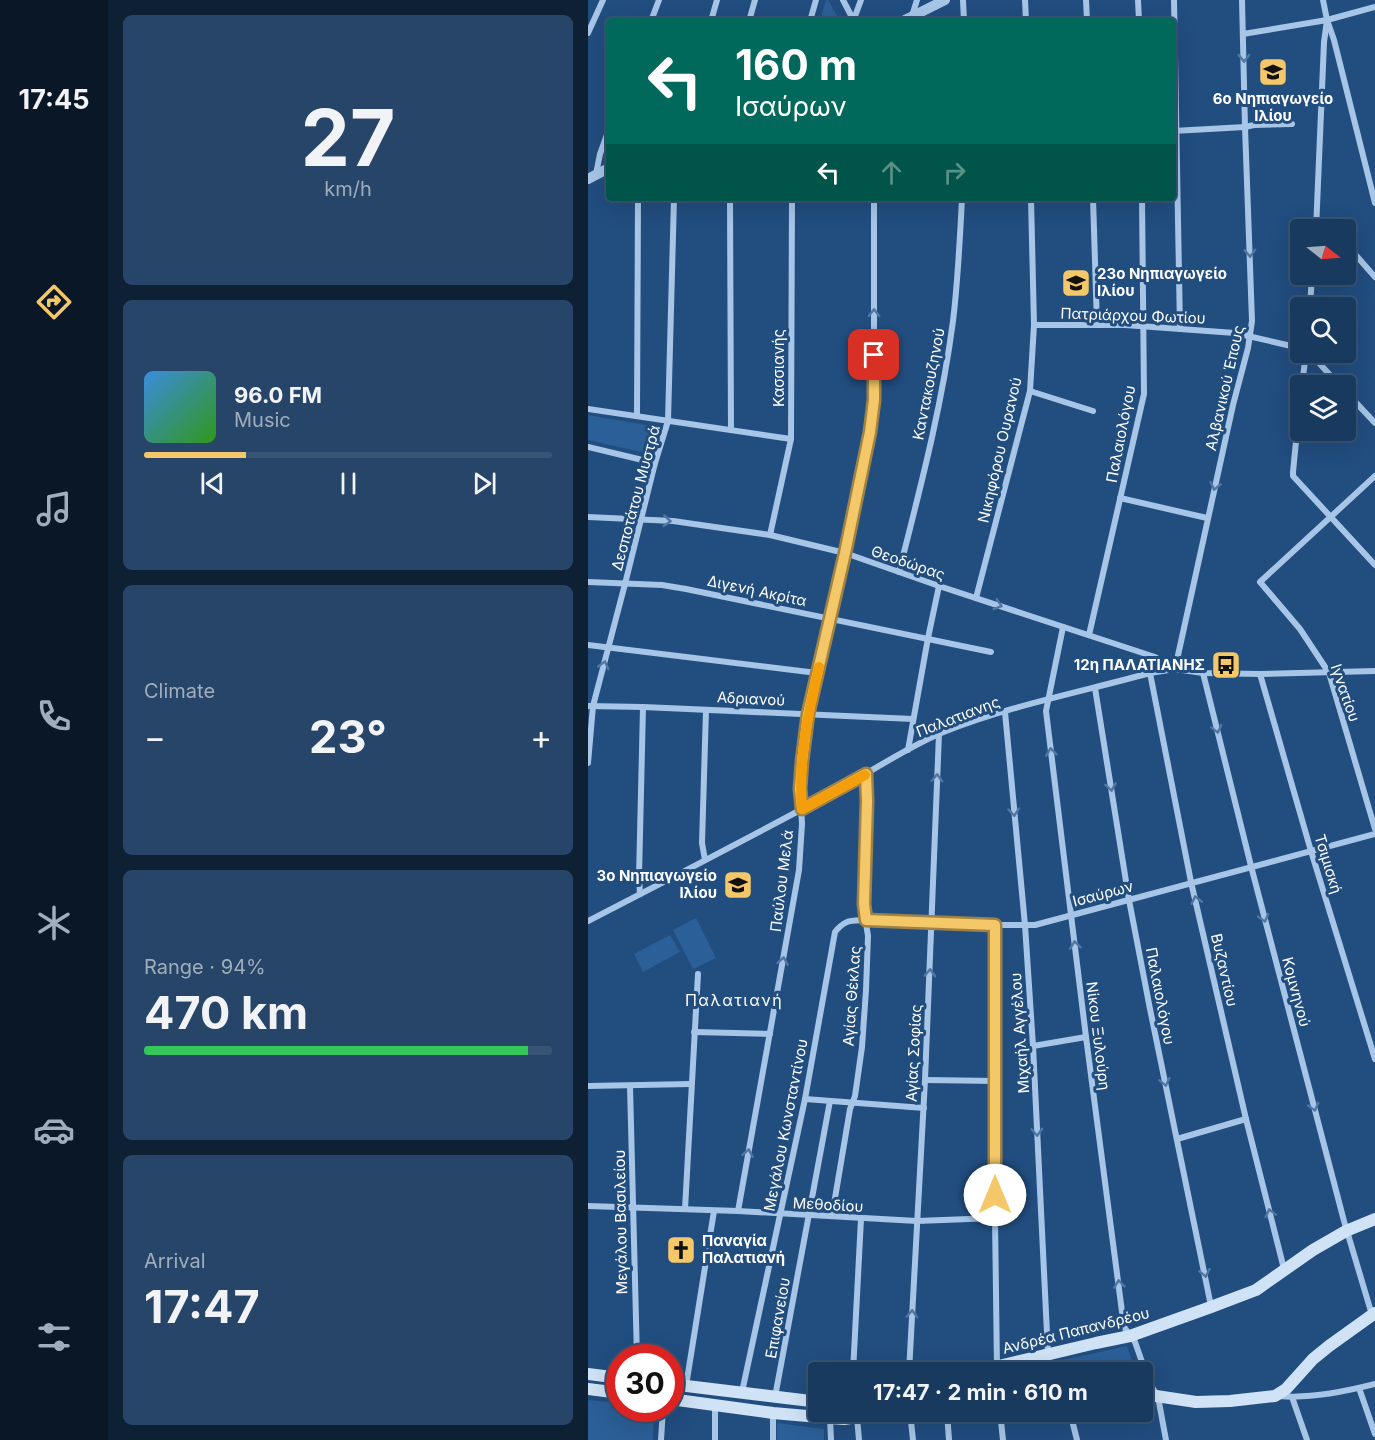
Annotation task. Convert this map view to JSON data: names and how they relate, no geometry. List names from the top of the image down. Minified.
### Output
{"streets":{"main road":["Ανδρέα Παπανδρέου"],"street":["Πατριάρχου Φωτίου","Κασσιανής","Καντακουζηνού","Αλβανικού Έπους","Παλαιολόγου","Νικηφόρου Ουρανού","Δεσποτάτου Μυστρά","Θεοδώρας","Διγενή Ακρίτα","Ιγνατίου","Αδριανού","Παλατιανης","Τσιμισκή","Παύλου Μελά","Ισαύρων","Βυζαντίου","Κομνηνού","Αγίας Θέκλας","Μιχαήλ Αγγέλου","Νίκου Ξυλούρη","Αγίας Σοφίας","Μεγάλου Κωνσταντίνου","Μεθοδίου","Μεγάλου Βασιλείου","Επιφανείου"]},"crossings":[["Πατριάρχου Φωτίου","Αλβανικού Έπους"],["Πατριάρχου Φωτίου","Παλαιολόγου"],["Πατριάρχου Φωτίου","Νικηφόρου Ουρανού"],["Κασσιανής","Θεοδώρας"],["Καντακουζηνού","Θεοδώρας"],["Αλβανικού Έπους","Θεοδώρας"],["Αλβανικού Έπους","Παλατιανης"],["Παλαιολόγου","Θεοδώρας"],["Παλαιολόγου","Παλατιανης"],["Παλαιολόγου","Ισαύρων"],["Παλαιολόγου","Ανδρέα Παπανδρέου"],["Νικηφόρου Ουρανού","Θεοδώρας"],["Δεσποτάτου Μυστρά","Θεοδώρας"],["Δεσποτάτου Μυστρά","Διγενή Ακρίτα"],["Δεσποτάτου Μυστρά","Αδριανού"],["Θεοδώρας","Παλατιανης"],["Θεοδώρας","Παύλου Μελά"],["Θεοδώρας","Νίκου Ξυλούρη"],["Διγενή Ακρίτα","Παύλου Μελά"],["Ιγνατίου","Παλατιανης"],["Ιγνατίου","Ισαύρων"],["Αδριανού","Παύλου Μελά"],["Παλατιανης","Τσιμισκή"],["Παλατιανης","Παύλου Μελά"],["Παλατιανης","Βυζαντίου"],["Παλατιανης","Κομνηνού"],["Παλατιανης","Αγίας Θέκλας"],["Παλατιανης","Μιχαήλ Αγγέλου"],["Παλατιανης","Νίκου Ξυλούρη"],["Παλατιανης","Αγίας Σοφίας"],["Τσιμισκή","Ισαύρων"],["Παύλου Μελά","Μεθοδίου"],["Ισαύρων","Βυζαντίου"],["Ισαύρων","Κομνηνού"],["Ισαύρων","Αγίας Θέκλας"],["Ισαύρων","Μιχαήλ Αγγέλου"],["Ισαύρων","Νίκου Ξυλούρη"],["Ισαύρων","Αγίας Σοφίας"],["Ισαύρων","Μεγάλου Κωνσταντίνου"],["Βυζαντίου","Ανδρέα Παπανδρέου"],["Κομνηνού","Ανδρέα Παπανδρέου"],["Αγίας Θέκλας","Μεθοδίου"],["Μιχαήλ Αγγέλου","Ανδρέα Παπανδρέου"],["Νίκου Ξυλούρη","Ανδρέα Παπανδρέου"],["Αγίας Σοφίας","Μεθοδίου"],["Μεγάλου Κωνσταντίνου","Μεθοδίου"],["Μεθοδίου","Μεγάλου Βασιλείου"],["Μεθοδίου","Επιφανείου"]],"one_way":["Αλβανικού Έπους","Παλαιολόγου","Θεοδώρας","Παύλου Μελά","Βυζαντίου","Κομνηνού","Νίκου Ξυλούρη","Αγίας Σοφίας"],"districts":["Παλατιανή"],"places":{"school or university":["6ο Νηπιαγωγείο Ιλίου","23ο Νηπιαγωγείο Ιλίου","3ο Νηπιαγωγείο Ιλίου"],"bus stop":["12η ΠΑΛΑΤΙΑΝΗΣ"],"church":["Παναγία Παλατιανή"]},"north":"right","page":{"tabs":"17:45","tile":[["27","km/h"],"Climate",["Range · 94%","470 km"],["Arrival","17:47"]],"turn":["160 m","Ισαύρων"],"song":["96.0 FM","Music"],"heat":["−","23°","+"],"limit":"30","trip":"17:47 · 2 min · 610 m"}}
